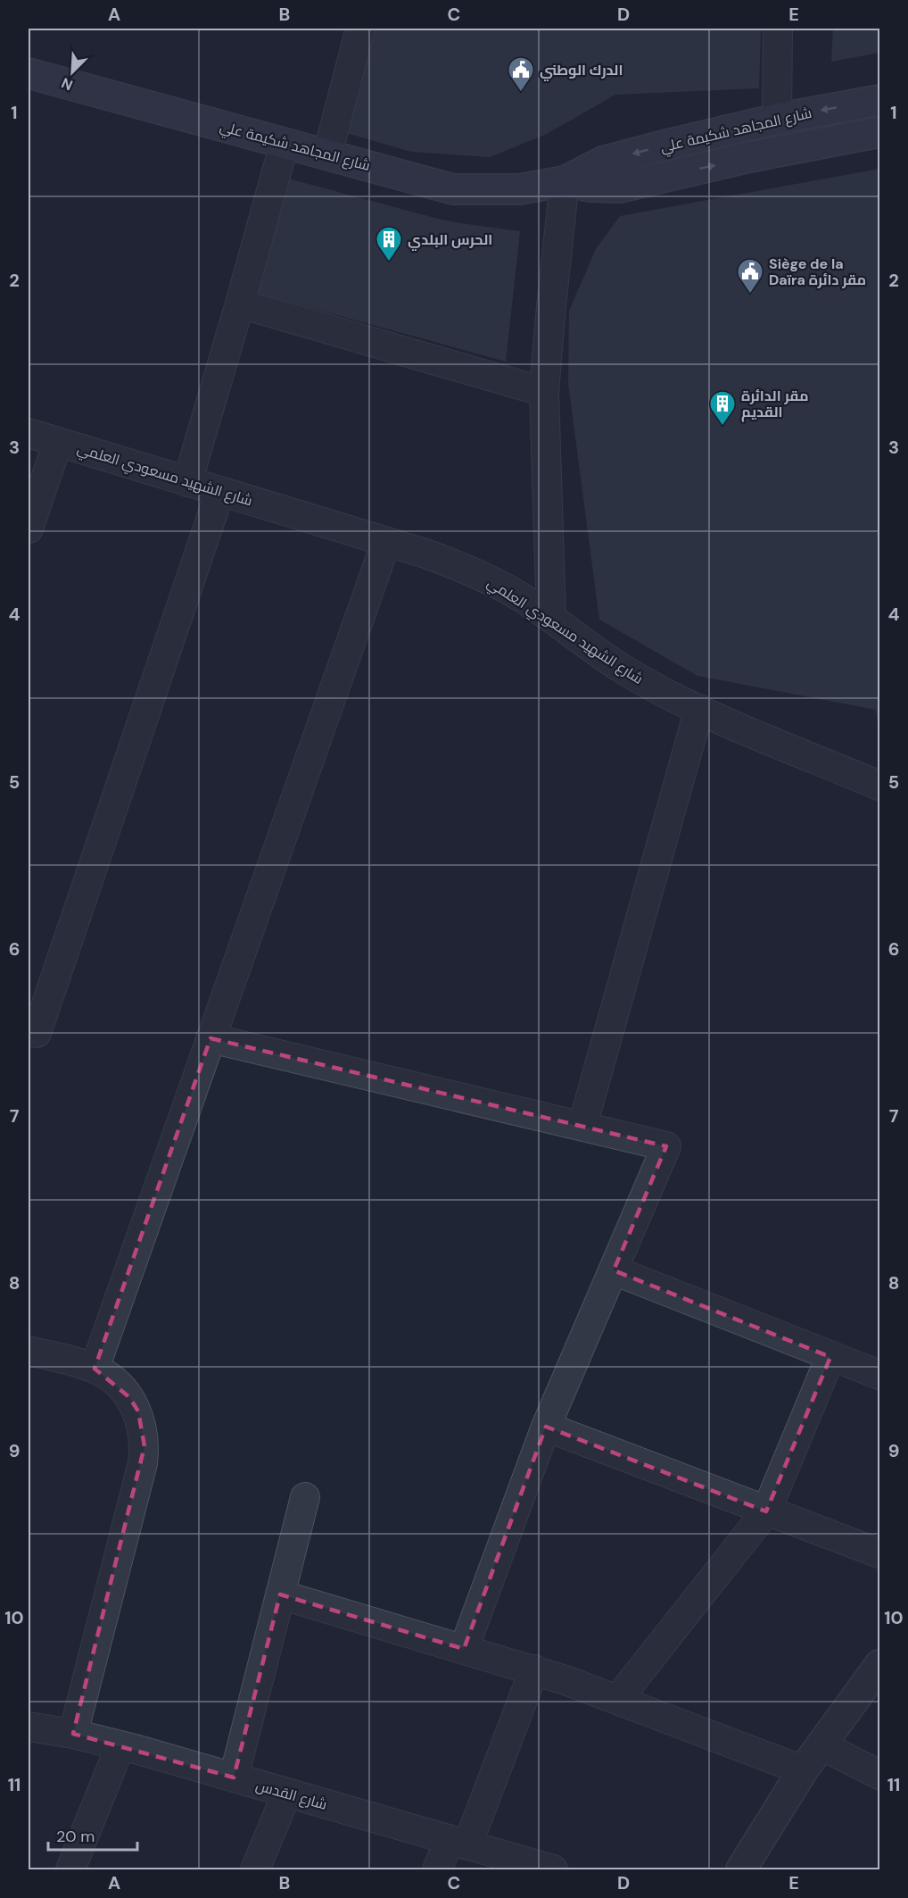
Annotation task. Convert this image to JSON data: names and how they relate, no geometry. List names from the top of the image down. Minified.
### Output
{"streets":{"main road":["شارع المجاهد شكيمة علي"],"street":["شارع الشهيد مسعودي العلمي","شارع القدس"]},"places":{"public building":["الدرك الوطني","Siège de la Daïra مقر دائرة"],"building":["الحرس البلدي","مقر الدائرة القديم"]},"scale_bar":"20 m","north":"bottom left","grid":{"columns":["A","B","C","D","E"],"rows":["1","2","3","4","5","6","7","8","9","10","11"]}}
